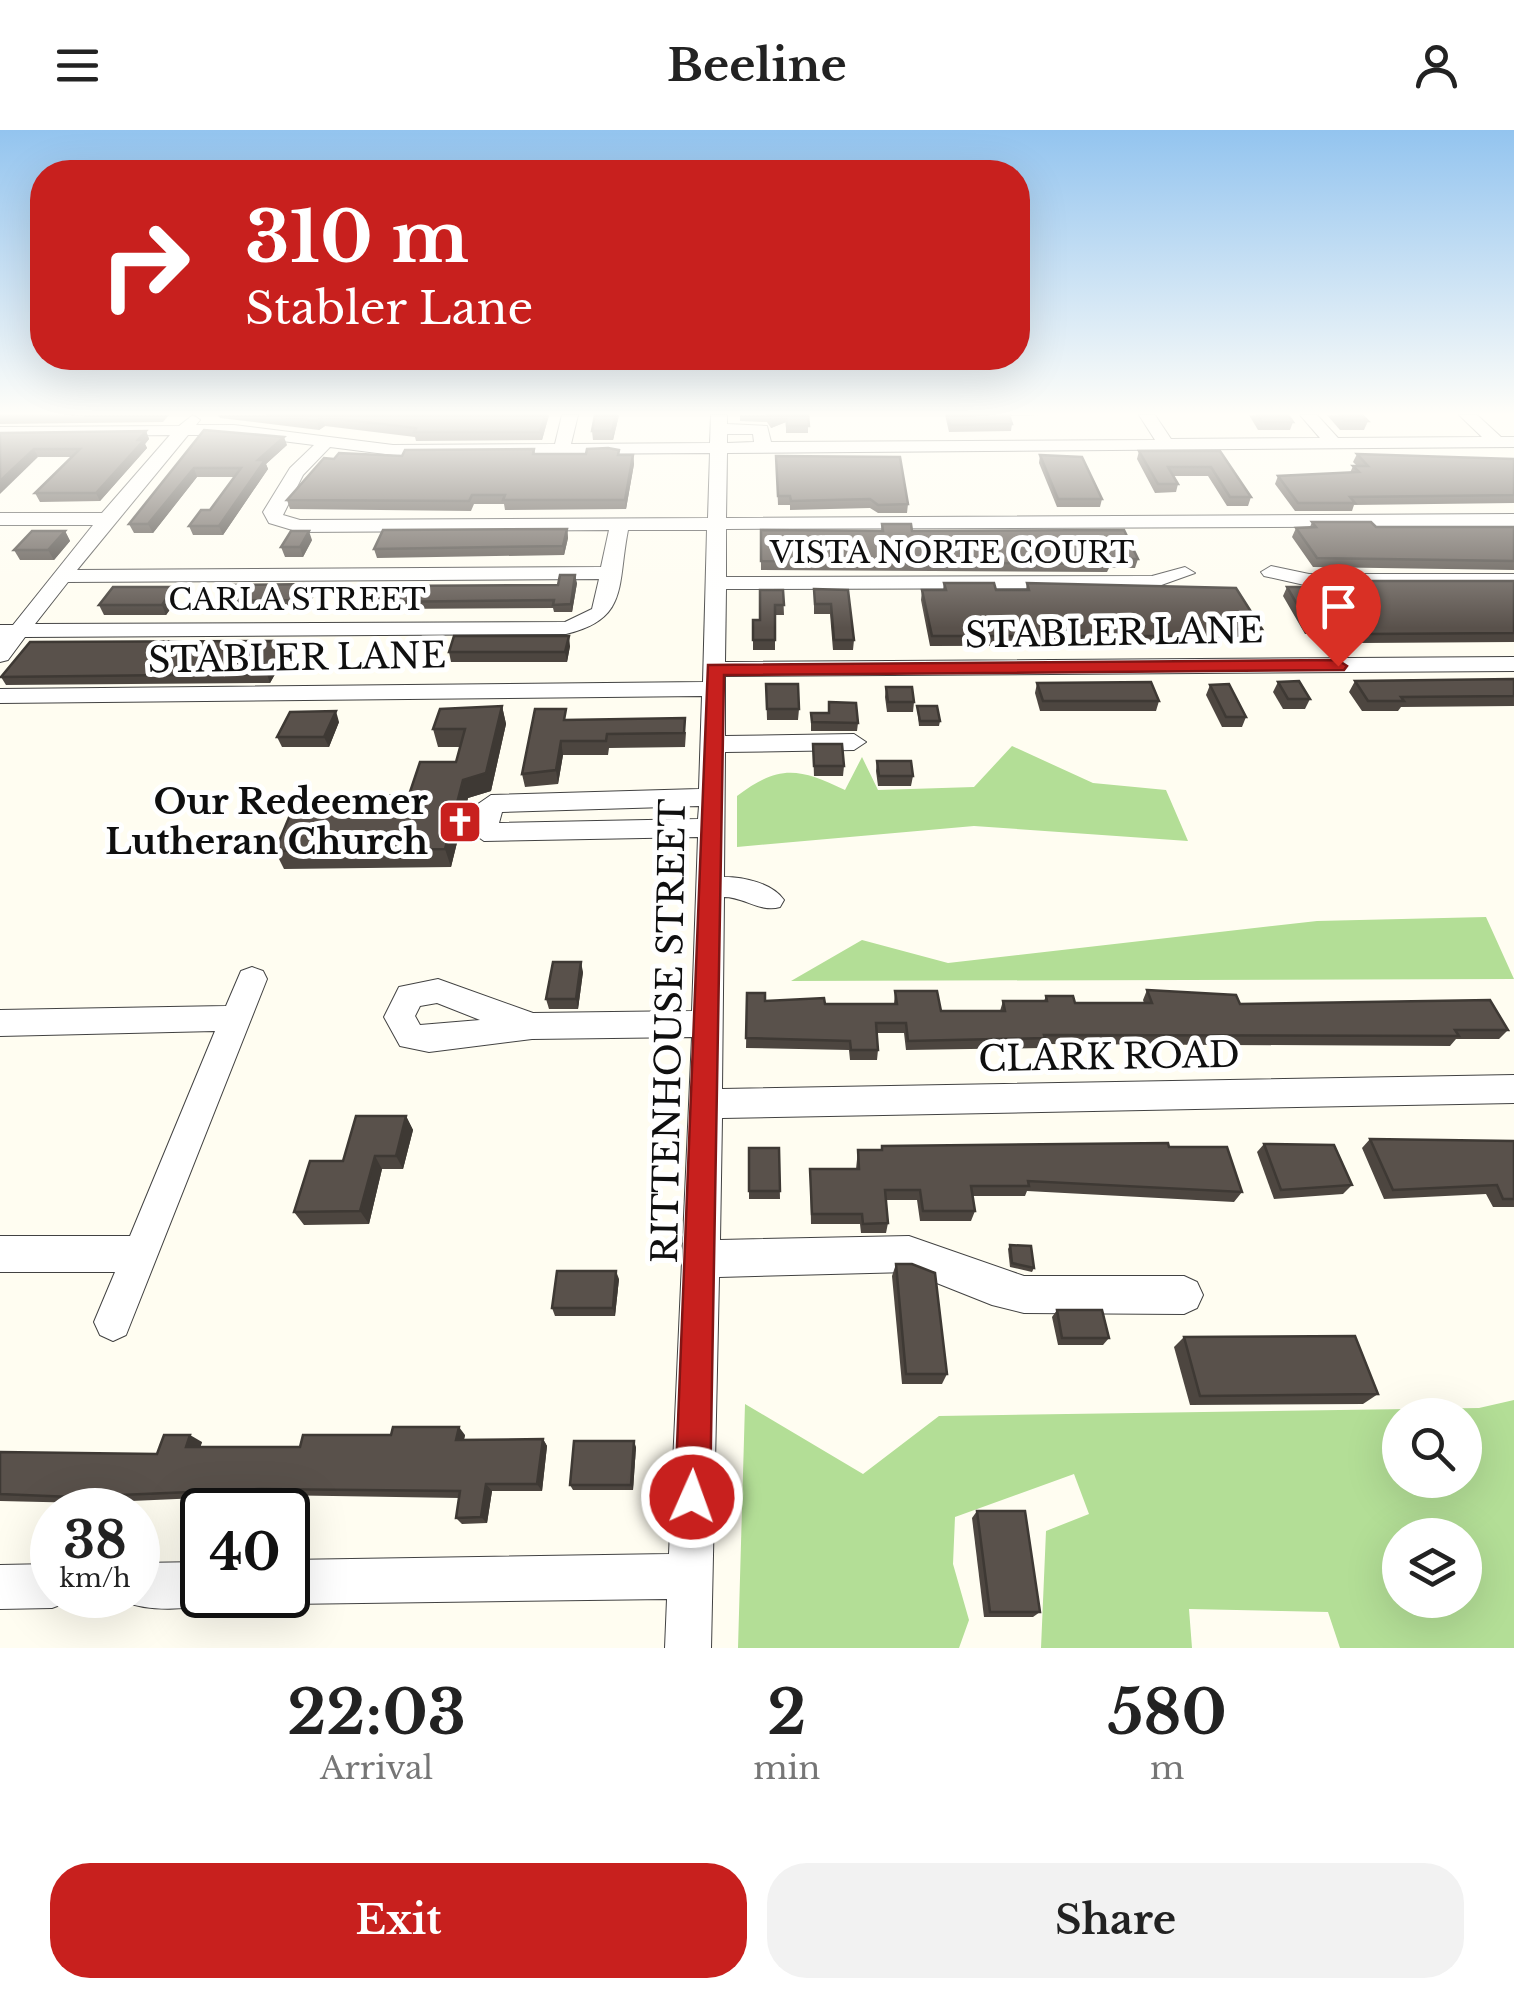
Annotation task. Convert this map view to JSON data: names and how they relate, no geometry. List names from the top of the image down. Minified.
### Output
{"streets":{"street":["VISTA NORTE COURT","CARLA STREET","STABLER LANE","RITTENHOUSE STREET","CLARK ROAD"]},"crossings":[["VISTA NORTE COURT","RITTENHOUSE STREET"],["STABLER LANE","RITTENHOUSE STREET"],["RITTENHOUSE STREET","CLARK ROAD"]],"places":{"church":["Our Redeemer Lutheran Church"]},"page":{"header":"Beeline","turn":["310 m","Stabler Lane"],"speed":"38 km/h","limit":"40","eta":["22:03","Arrival","2","min","580","m"],"buttons":["Exit","Share"]}}
